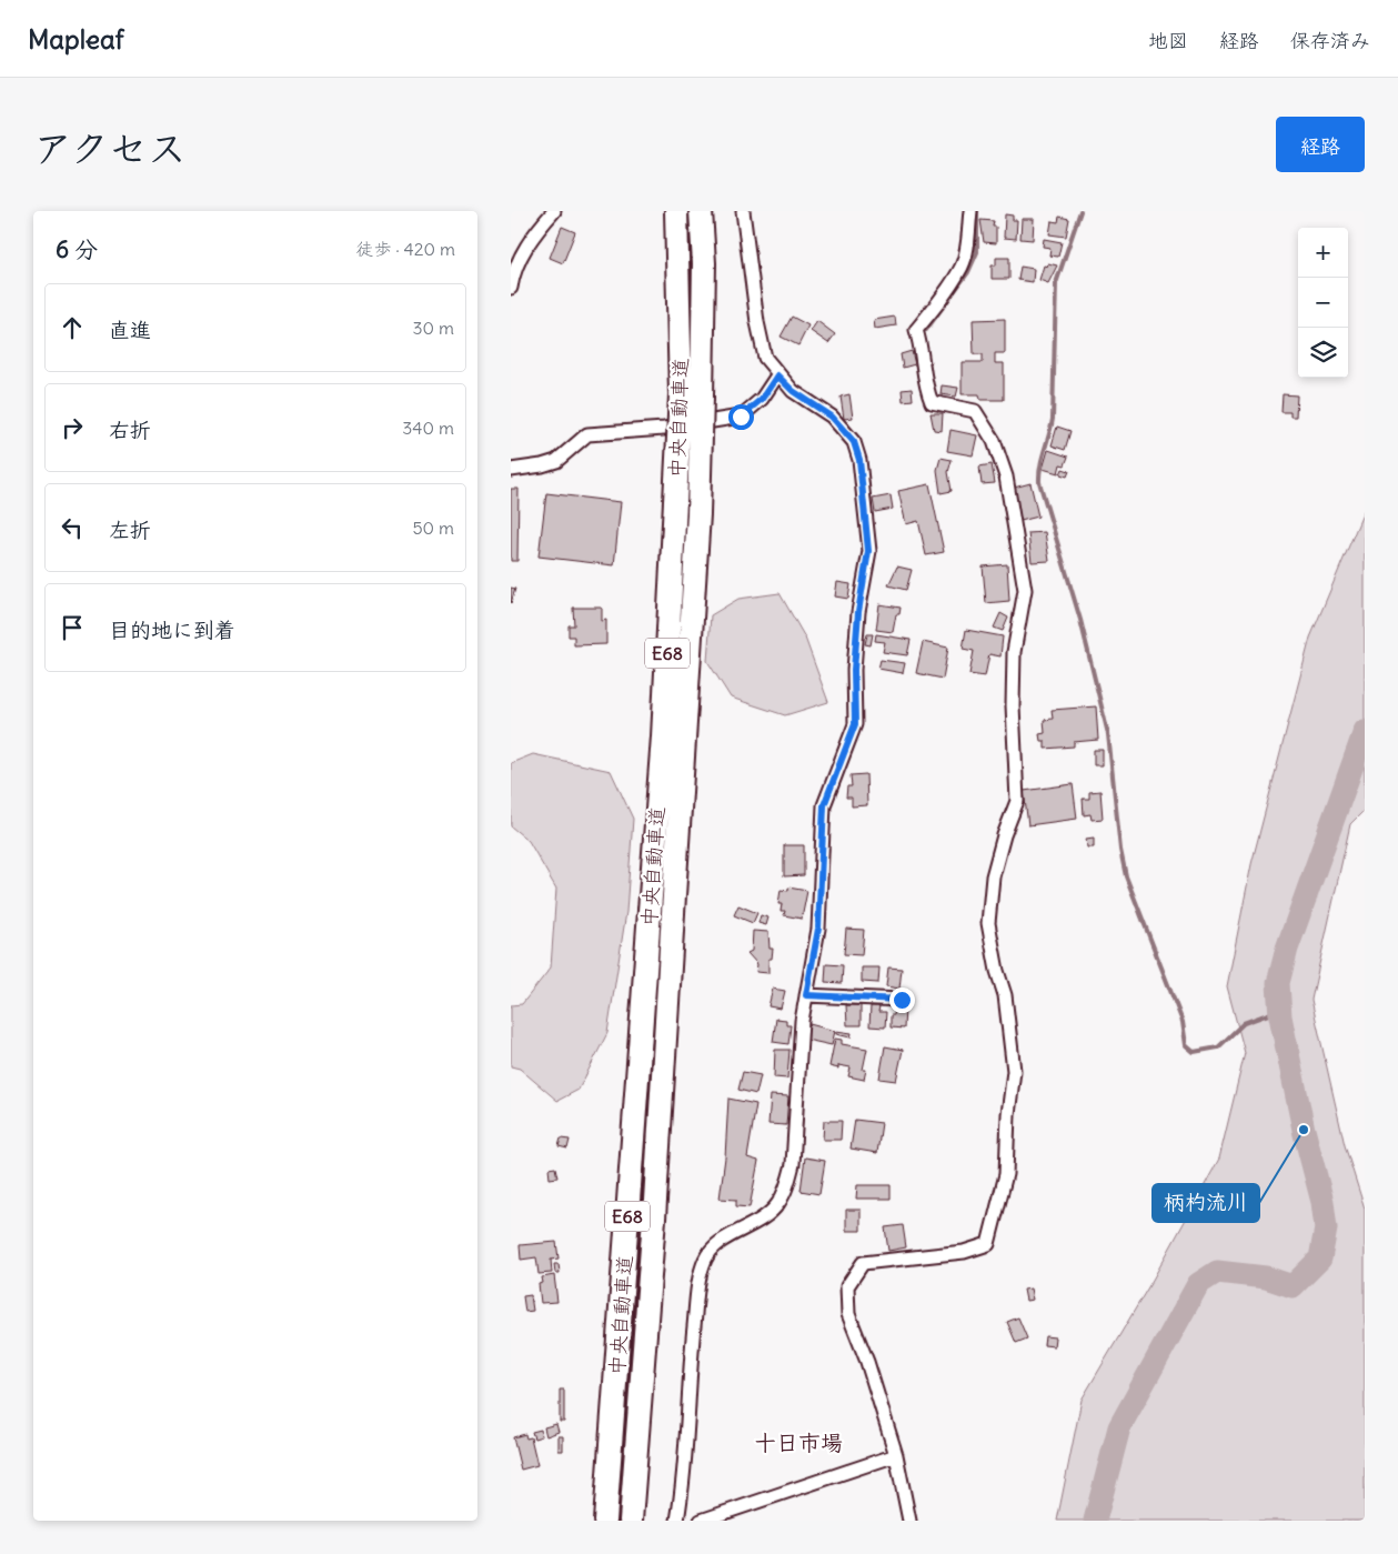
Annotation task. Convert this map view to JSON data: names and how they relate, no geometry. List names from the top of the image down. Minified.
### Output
{"streets":{"highway":["中央自動車道","E68"]},"districts":["十日市場"],"places":["柄杓流川"],"page":{"header":"Mapleaf","nav":["地図","経路","保存済み"],"title":"アクセス","buttons":"経路","heading":["6 分","徒歩 · 420 m"],"map_buttons":["+","−"],"list":[["直進","30 m"],["右折","340 m"],["左折","50 m"],"目的地に到着"]}}
